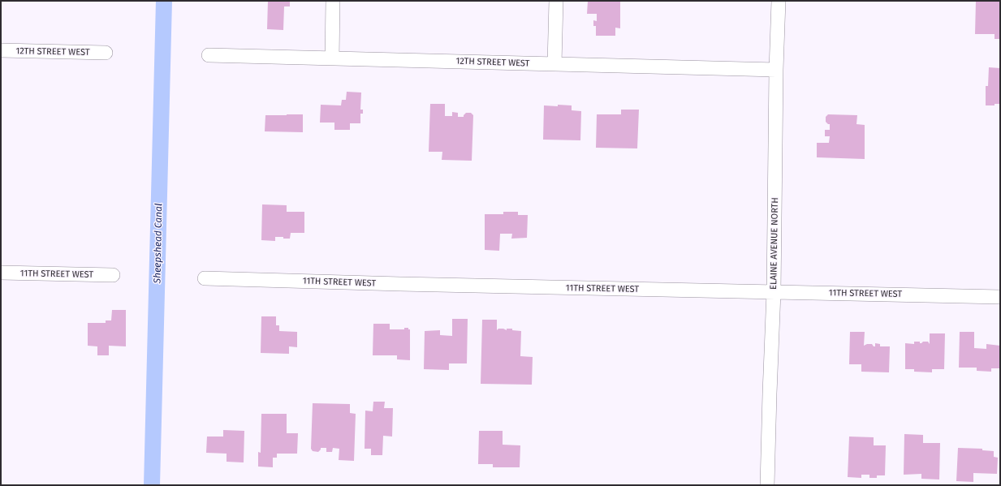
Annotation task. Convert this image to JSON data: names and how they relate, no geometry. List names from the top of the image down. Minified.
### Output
{"streets":{"street":["12TH STREET WEST","ELAINE AVENUE NORTH","11TH STREET WEST"]},"crossings":[["12TH STREET WEST","ELAINE AVENUE NORTH"],["ELAINE AVENUE NORTH","11TH STREET WEST"]],"water":["Sheepshead Canal"]}
